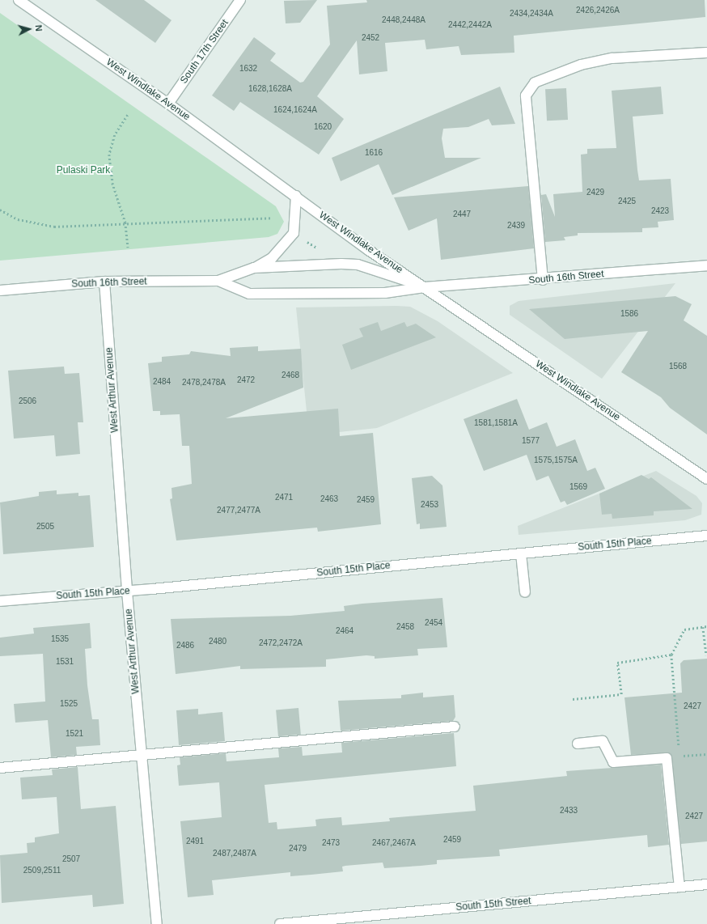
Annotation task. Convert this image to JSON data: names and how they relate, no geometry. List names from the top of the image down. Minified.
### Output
{"streets":{"street":["South 17th Street","West Windlake Avenue","South 16th Street","West Arthur Avenue","South 15th Place","South 15th Street"]},"crossings":[["South 17th Street","West Windlake Avenue"],["West Windlake Avenue","South 16th Street"],["South 16th Street","West Arthur Avenue"],["West Arthur Avenue","South 15th Place"]],"parks":["Pulaski Park"],"house_numbers":["2426,2426A","2434,2434A","2448,2448A","2442,2442A","2452","1632","1628,1628A","1624,1624A","1620","1616","2429","2425","2423","2447","2439","1586","1568","2468","2472","2484","2478,2478A","2506","1581,1581A","1577","1575,1575A","1569","2471","2463","2459","2453","2477,2477A","2505","2454","2458","2464","1535","2480","2472,2472A","2486","1531","1525","2427","1521","2433","2427","2459","2491","2473","2467,2467A","2479","2487,2487A","2507","2509,2511"],"north":"right"}
